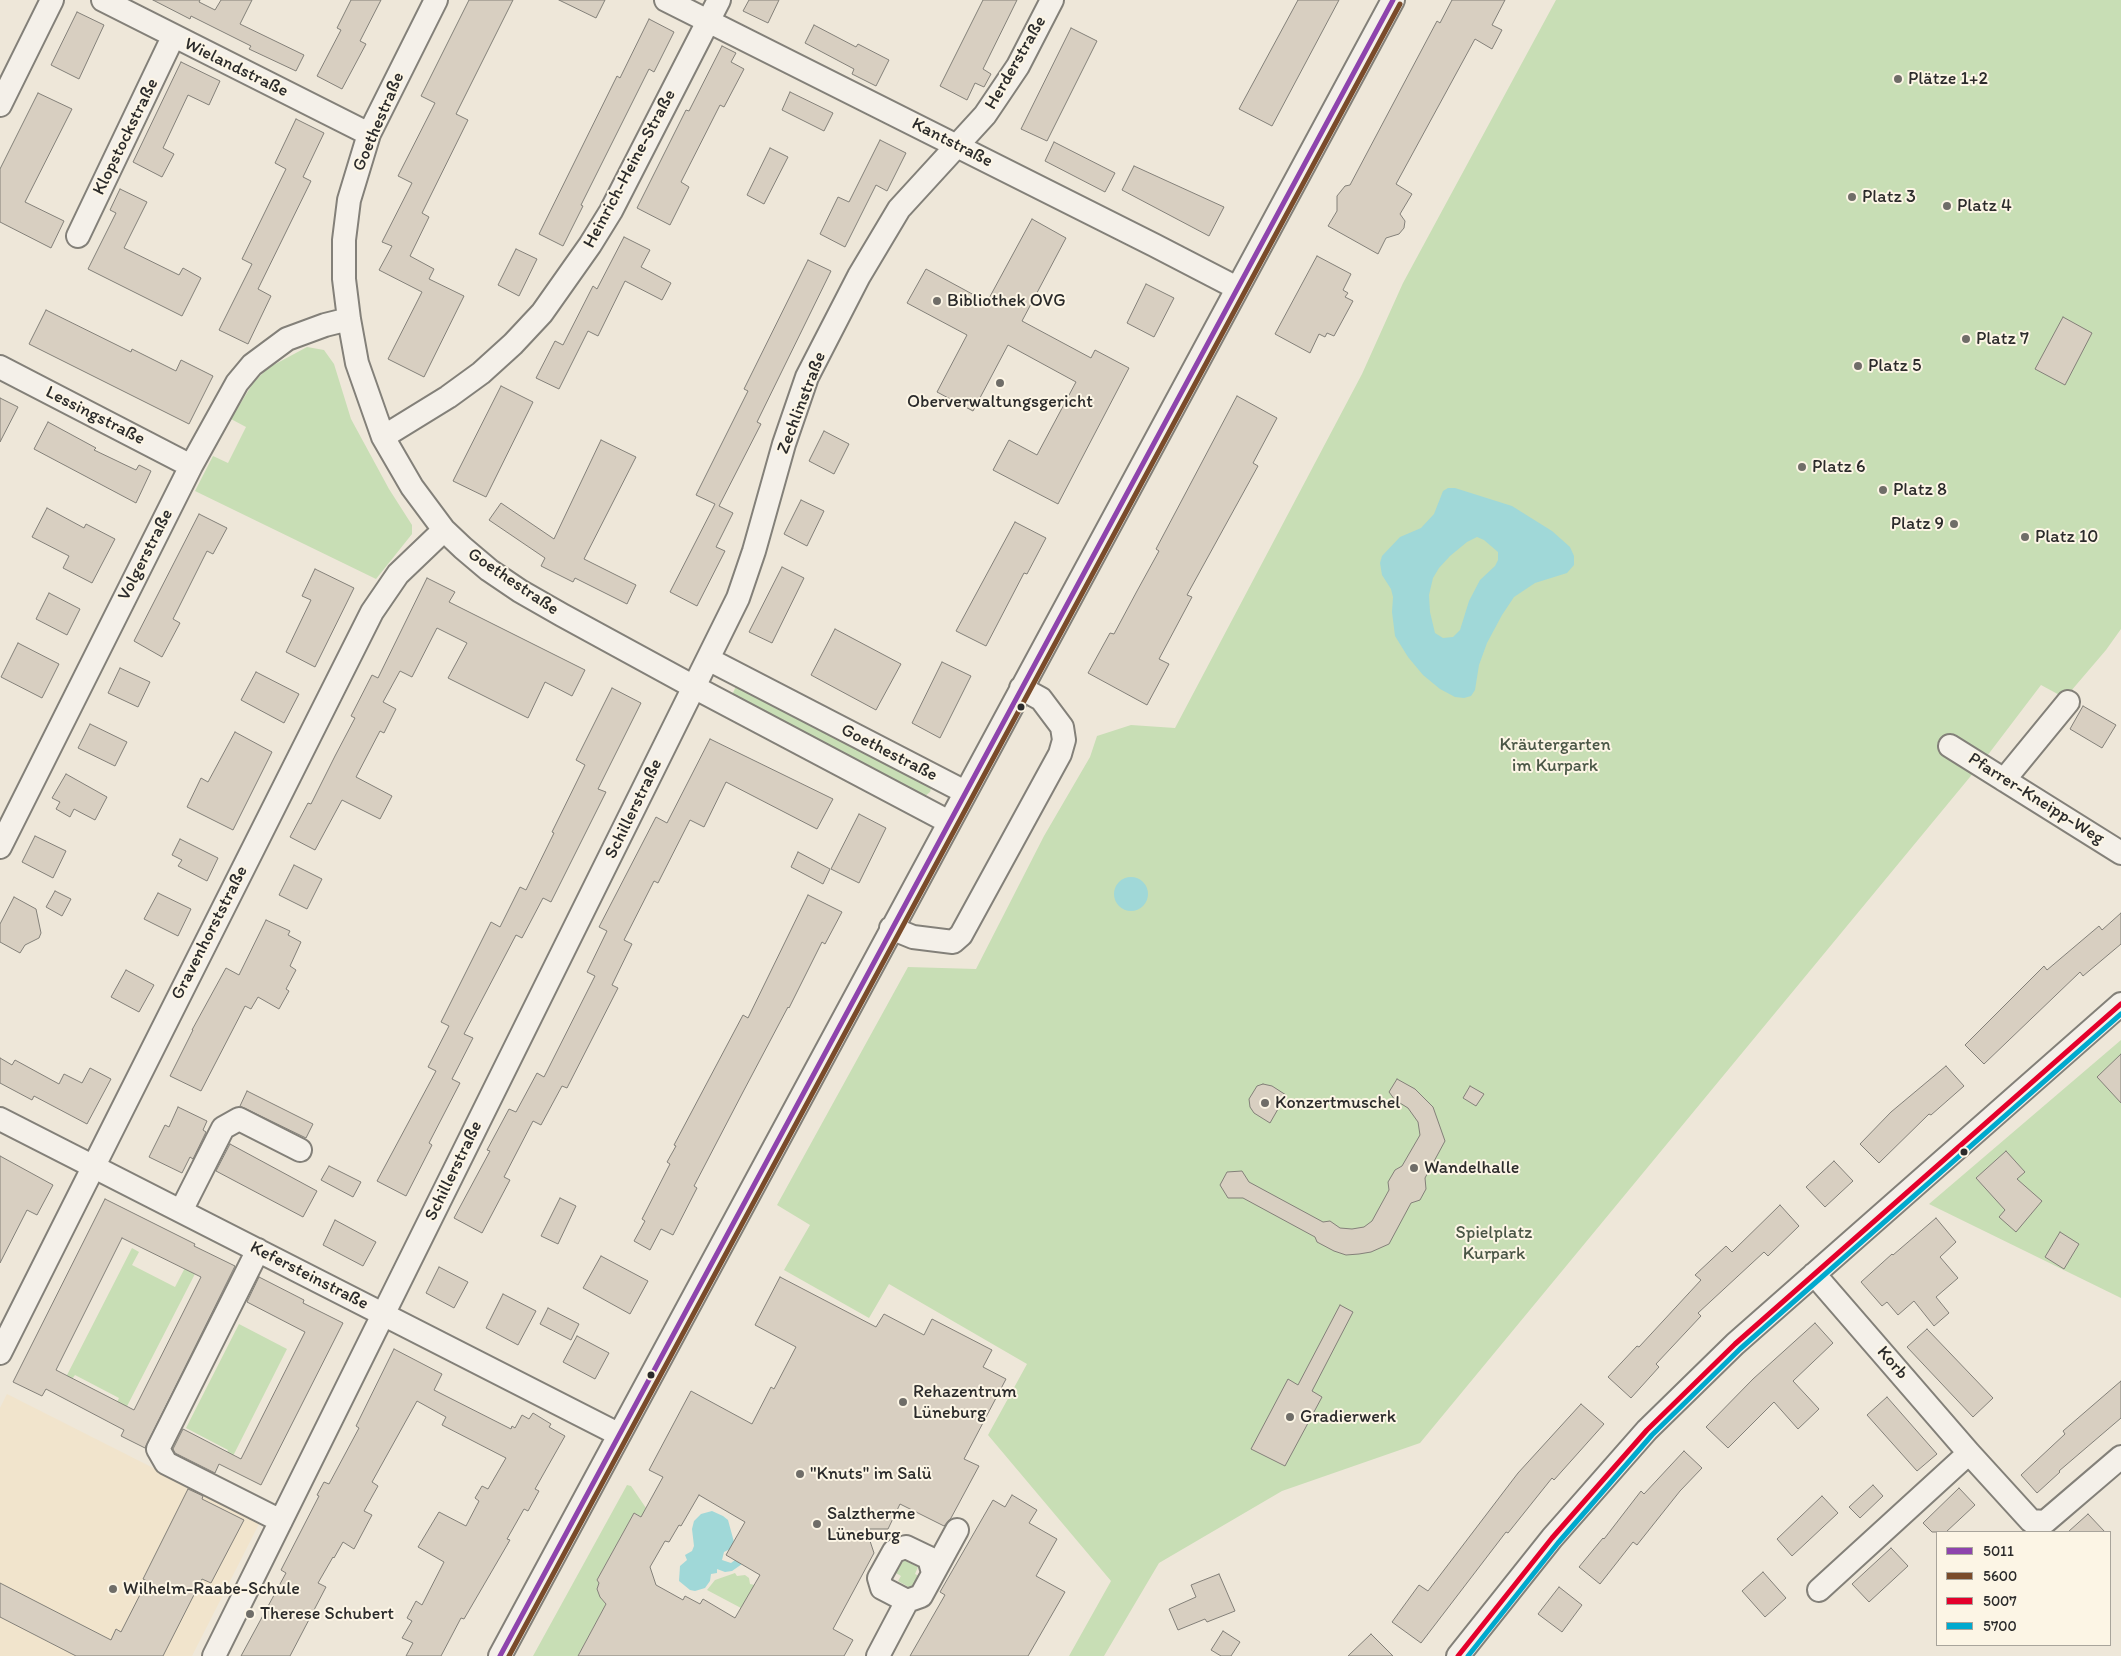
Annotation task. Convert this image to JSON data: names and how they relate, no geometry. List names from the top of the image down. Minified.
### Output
{"streets":{"street":["Herderstraße","Wielandstraße","Goethestraße","Klopstockstraße","Kantstraße","Heinrich-Heine-Straße","Zechlinstraße","Lessingstraße","Volgerstraße","Pfarrer-Kneipp-Weg","Schillerstraße","Gravenhorststraße","Kefersteinstraße","Korb"]},"crossings":[["Herderstraße","Kantstraße"],["Herderstraße","Zechlinstraße"],["Wielandstraße","Goethestraße"],["Wielandstraße","Klopstockstraße"],["Goethestraße","Heinrich-Heine-Straße"],["Goethestraße","Zechlinstraße"],["Goethestraße","Volgerstraße"],["Goethestraße","Schillerstraße"],["Goethestraße","Gravenhorststraße"],["Kantstraße","Heinrich-Heine-Straße"],["Kantstraße","Zechlinstraße"],["Lessingstraße","Volgerstraße"],["Schillerstraße","Kefersteinstraße"],["Gravenhorststraße","Kefersteinstraße"]],"parks":["Kräutergarten im Kurpark","Spielplatz Kurpark"],"places":["Plätze 1+2","Platz 3","Platz 4","Bibliothek OVG","Platz 7","Platz 5","Oberverwaltungsgericht","Platz 6","Platz 8","Platz 9","Platz 10","Konzertmuschel","Wandelhalle","Rehazentrum Lüneburg","Gradierwerk","\"Knuts\" im Salü","Salztherme Lüneburg","Wilhelm-Raabe-Schule","Therese Schubert"],"lines":["transit line 5011","transit line 5600","transit line 5007","transit line 5700"],"legend":["5011","5600","5007","5700"]}
